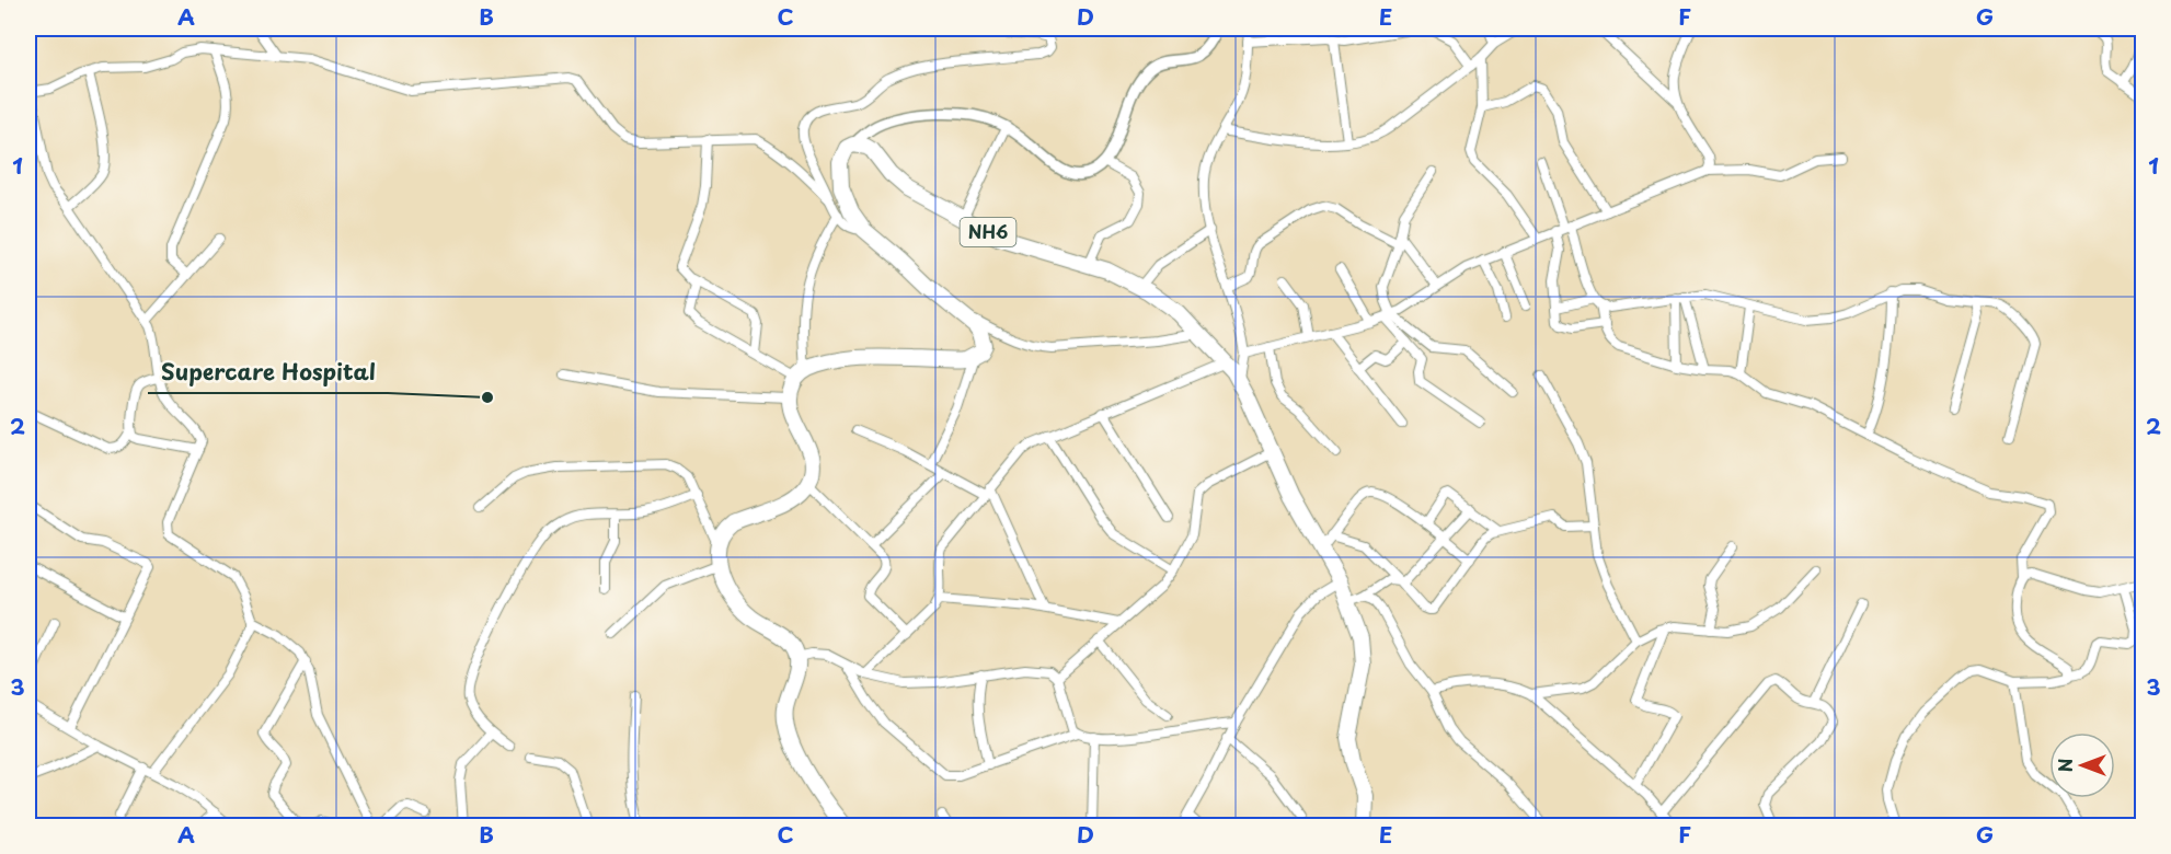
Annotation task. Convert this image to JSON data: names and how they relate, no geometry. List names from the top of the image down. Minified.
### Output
{"streets":{"highway":["NH6"]},"places":["Supercare Hospital"],"north":"left","grid":{"columns":["A","B","C","D","E","F","G"],"rows":["1","2","3"]}}
